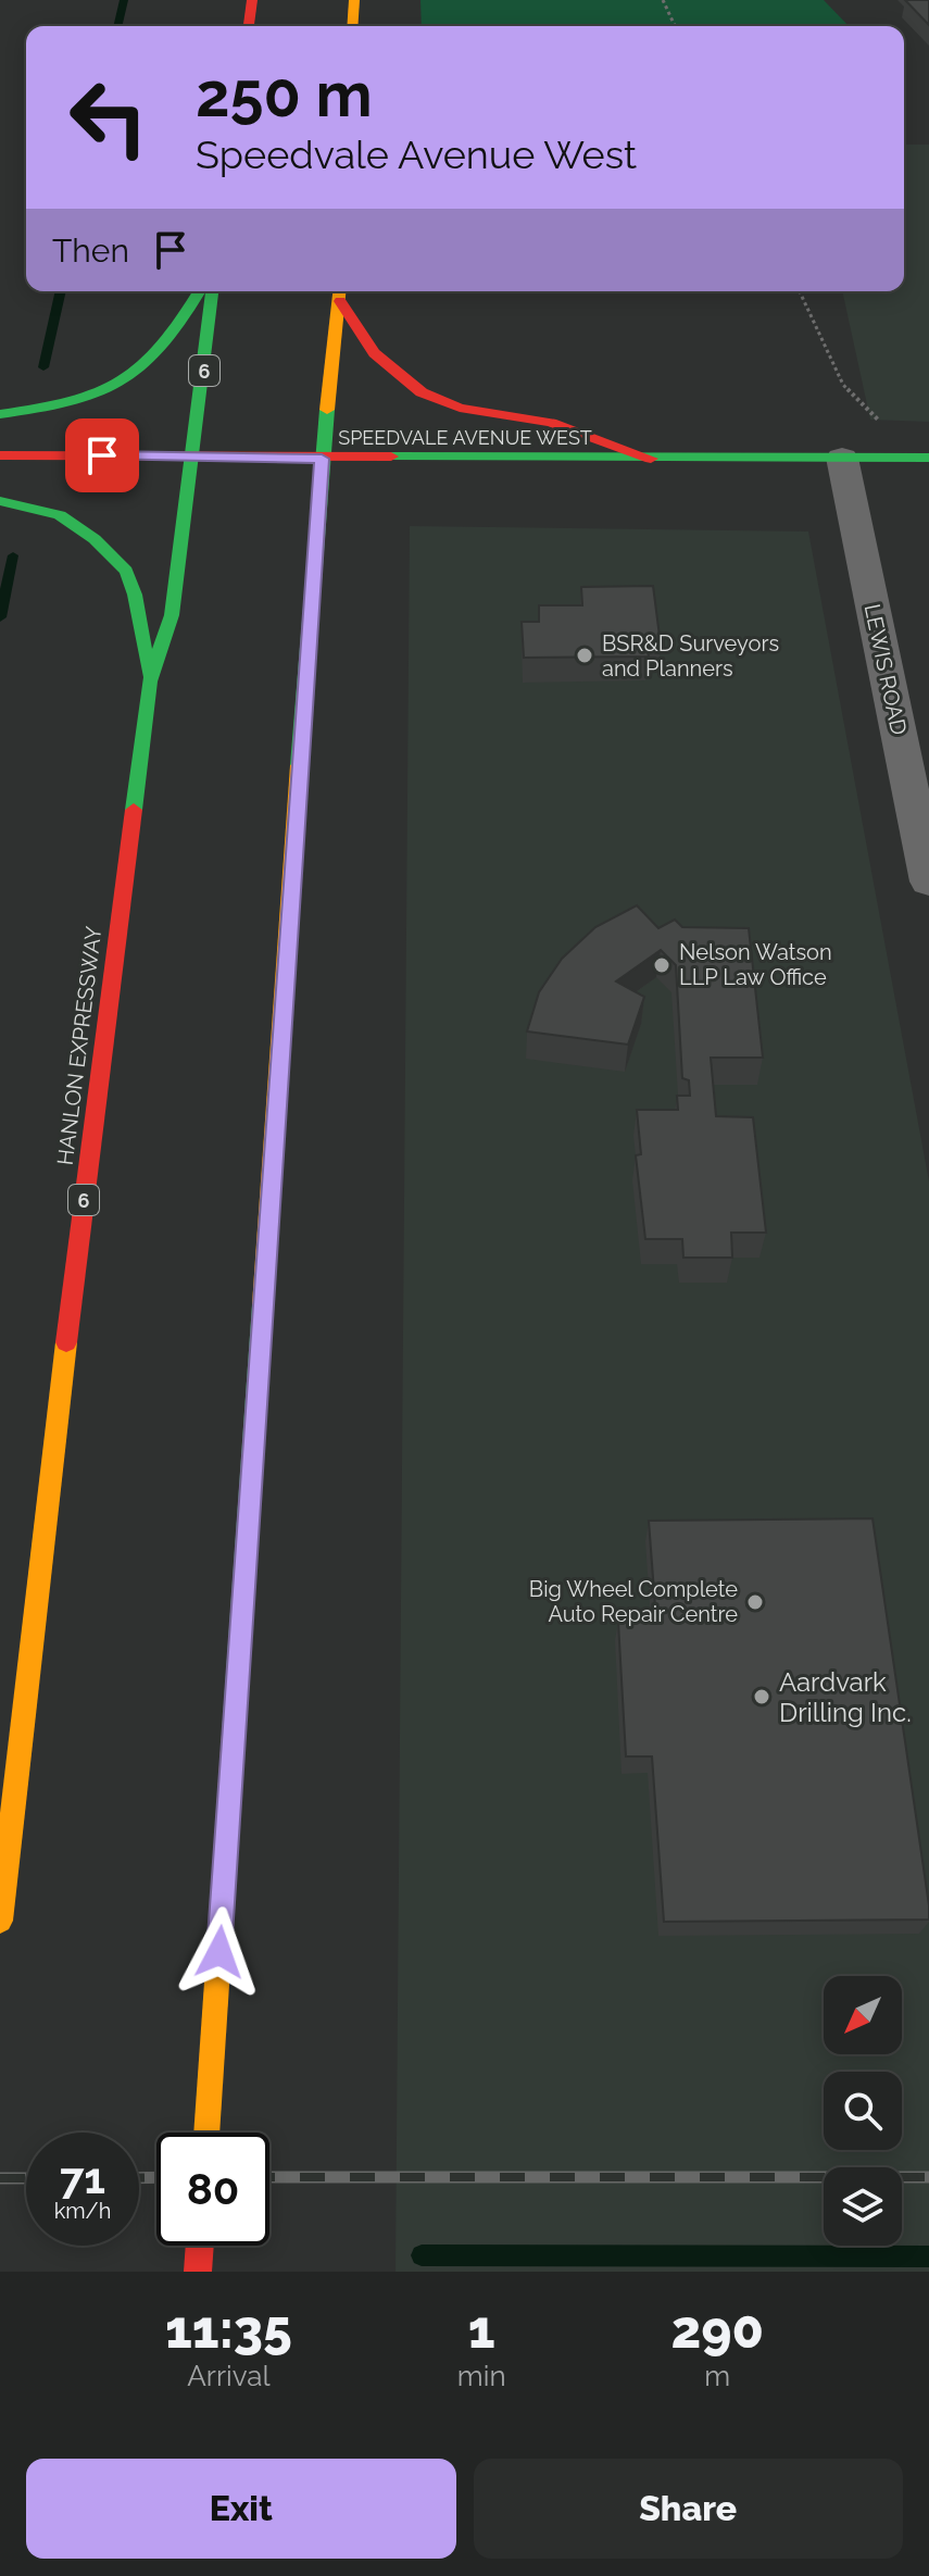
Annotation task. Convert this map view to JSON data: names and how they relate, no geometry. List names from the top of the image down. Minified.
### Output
{"streets":{"main road":["6","SPEEDVALE AVENUE WEST","HANLON EXPRESSWAY"],"street":["LEWIS ROAD"]},"crossings":[["SPEEDVALE AVENUE WEST","LEWIS ROAD"],["SPEEDVALE AVENUE WEST","HANLON EXPRESSWAY"]],"places":["BSR&D Surveyors and Planners","Nelson Watson LLP Law Office","Big Wheel Complete Auto Repair Centre","Aardvark Drilling Inc."],"north":"bottom left","page":{"turn":["250 m","Speedvale Avenue West"],"then":"Then","speed":"71 km/h","limit":"80","eta":["11:35","Arrival","1","min","290","m"],"buttons":["Exit","Share"]}}
